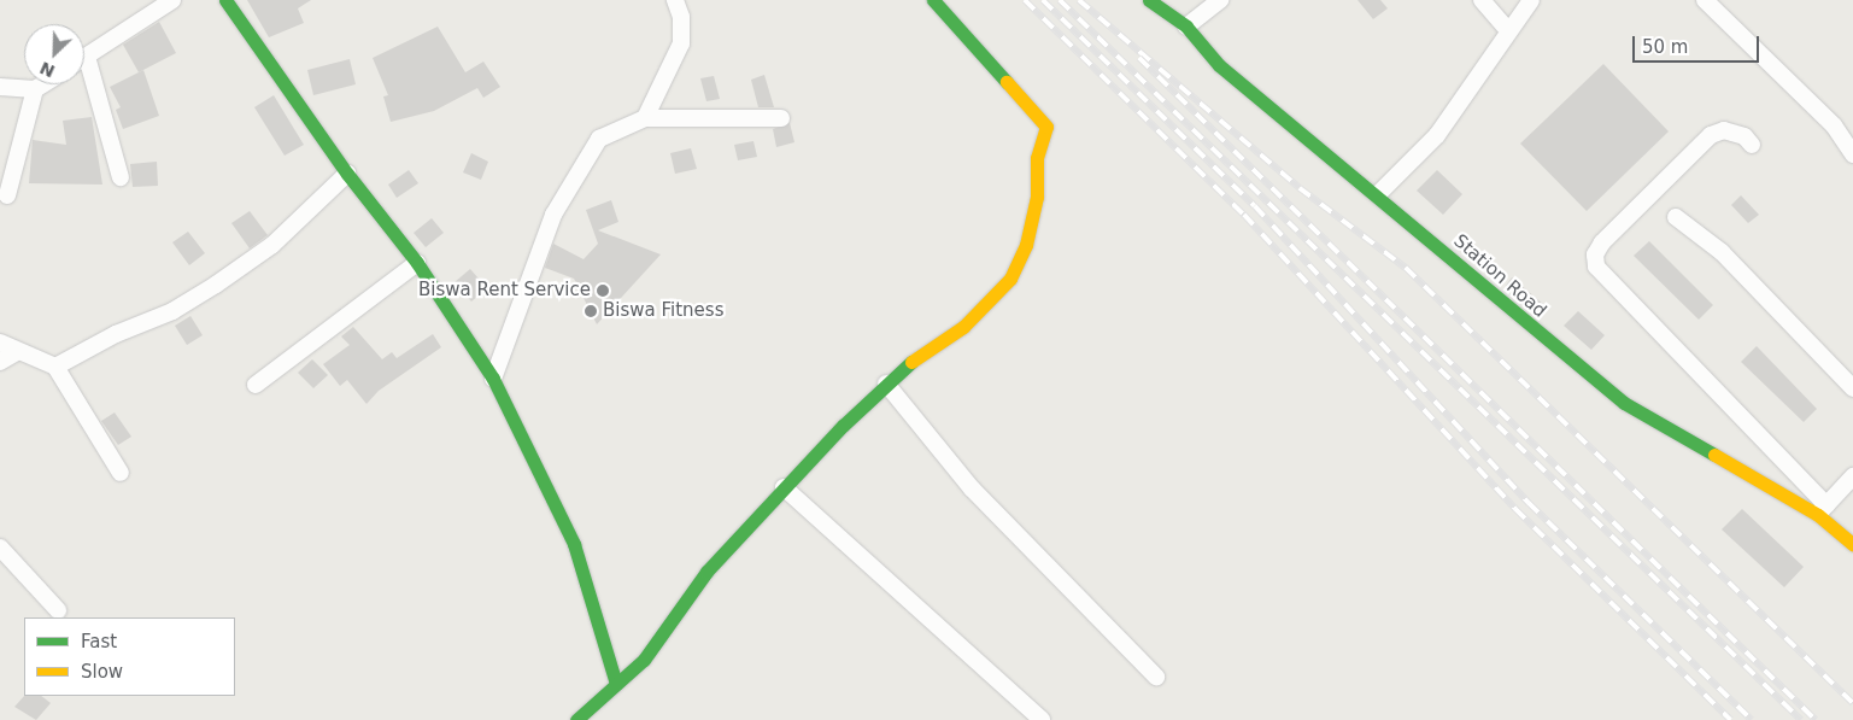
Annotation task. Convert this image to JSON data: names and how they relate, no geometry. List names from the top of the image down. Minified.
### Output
{"streets":{"street":["Station Road"]},"places":["Biswa Rent Service","Biswa Fitness"],"legend":["Fast","Slow"],"scale_bar":"50 m","north":"bottom left"}
